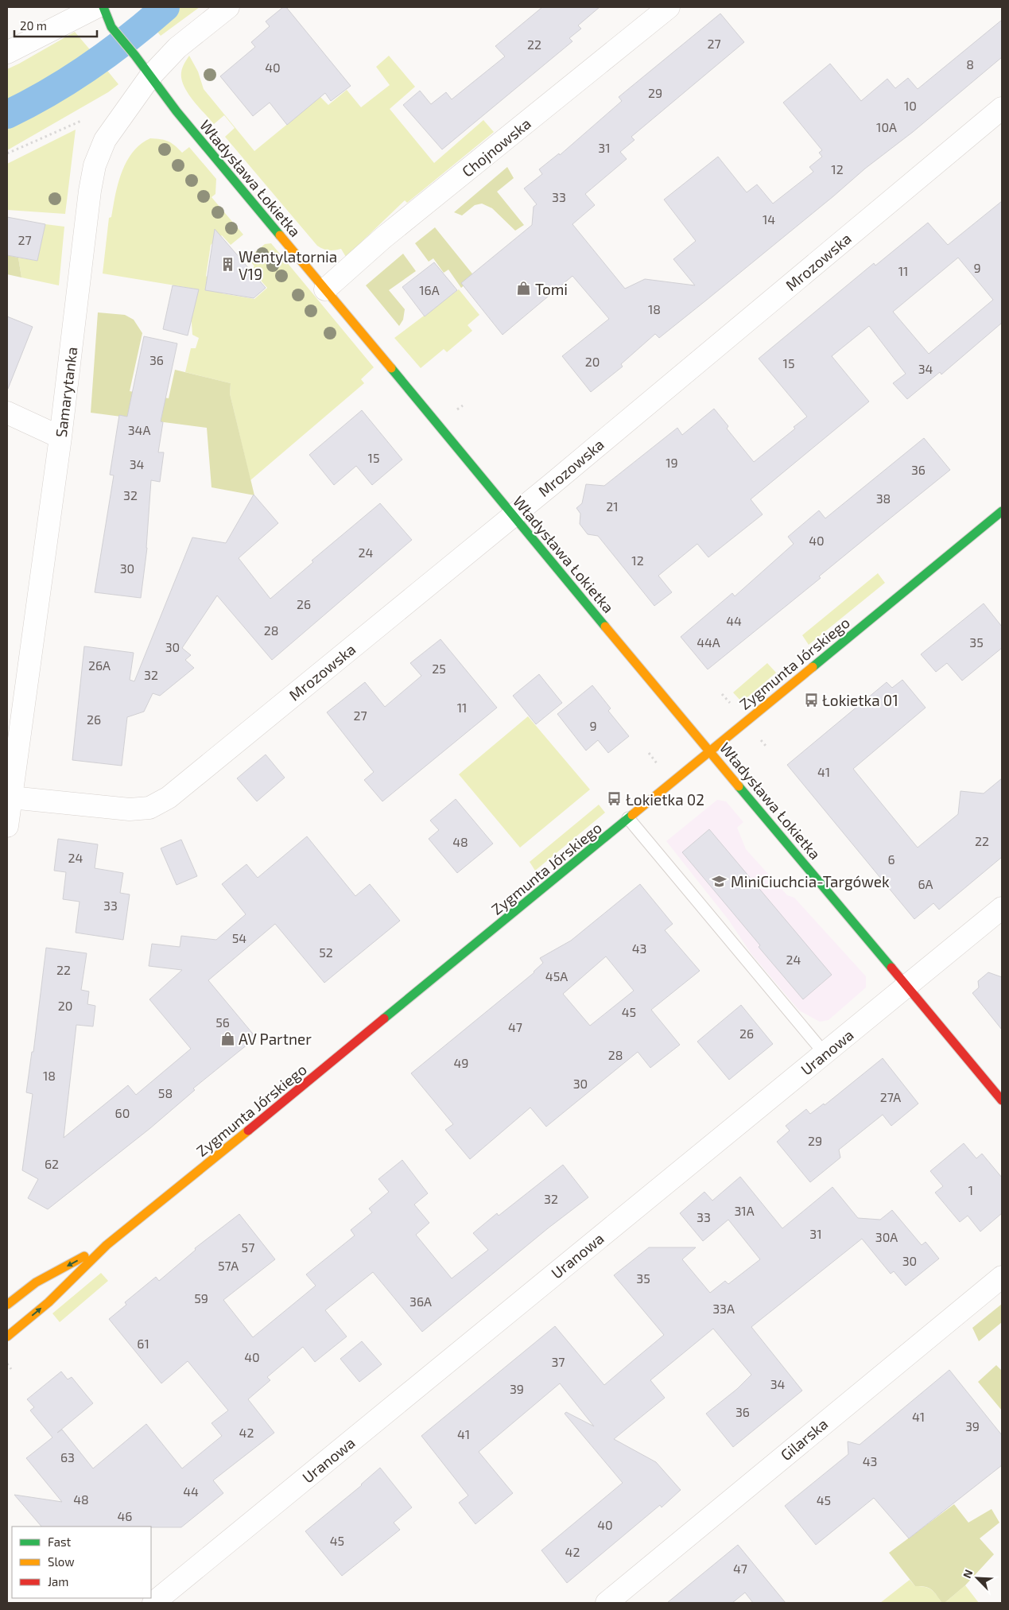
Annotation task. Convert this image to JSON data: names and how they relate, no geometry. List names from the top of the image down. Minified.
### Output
{"streets":{"street":["Chojnowska","Władysława Łokietka","Mrozowska","Samarytanka","Zygmunta Jórskiego","Uranowa","Gilarska"]},"crossings":[["Chojnowska","Władysława Łokietka"],["Władysława Łokietka","Mrozowska"],["Władysława Łokietka","Samarytanka"],["Władysława Łokietka","Zygmunta Jórskiego"],["Władysława Łokietka","Uranowa"],["Mrozowska","Samarytanka"]],"places":{"building":["Wentylatornia V19"],"shop":["Tomi","AV Partner"],"bus stop":["Łokietka 01","Łokietka 02"],"school or university":["MiniCiuchcia-Targówek"]},"house_numbers":["27","22","8","40","29","10","10A","31","12","33","14","27","9","11","16A","18","36","20","15","34","34A","15","19","34","36","32","38","21","40","24","12","30","26","44","28","44A","35","30","26A","25","32","11","27","26","9","41","22","48","24","6","6A","33","54","43","52","24","22","45A","20","45","56","47","26","28","49","18","30","58","27A","60","29","62","1","32","31A","33","31","30A","57","30","57A","35","59","36A","33A","61","40","37","34","39","36","41","39","42","41","63","43","44","48","45","46","40","45","42","47"],"legend":["Fast","Slow","Jam"],"scale_bar":"20 m","north":"top left"}
